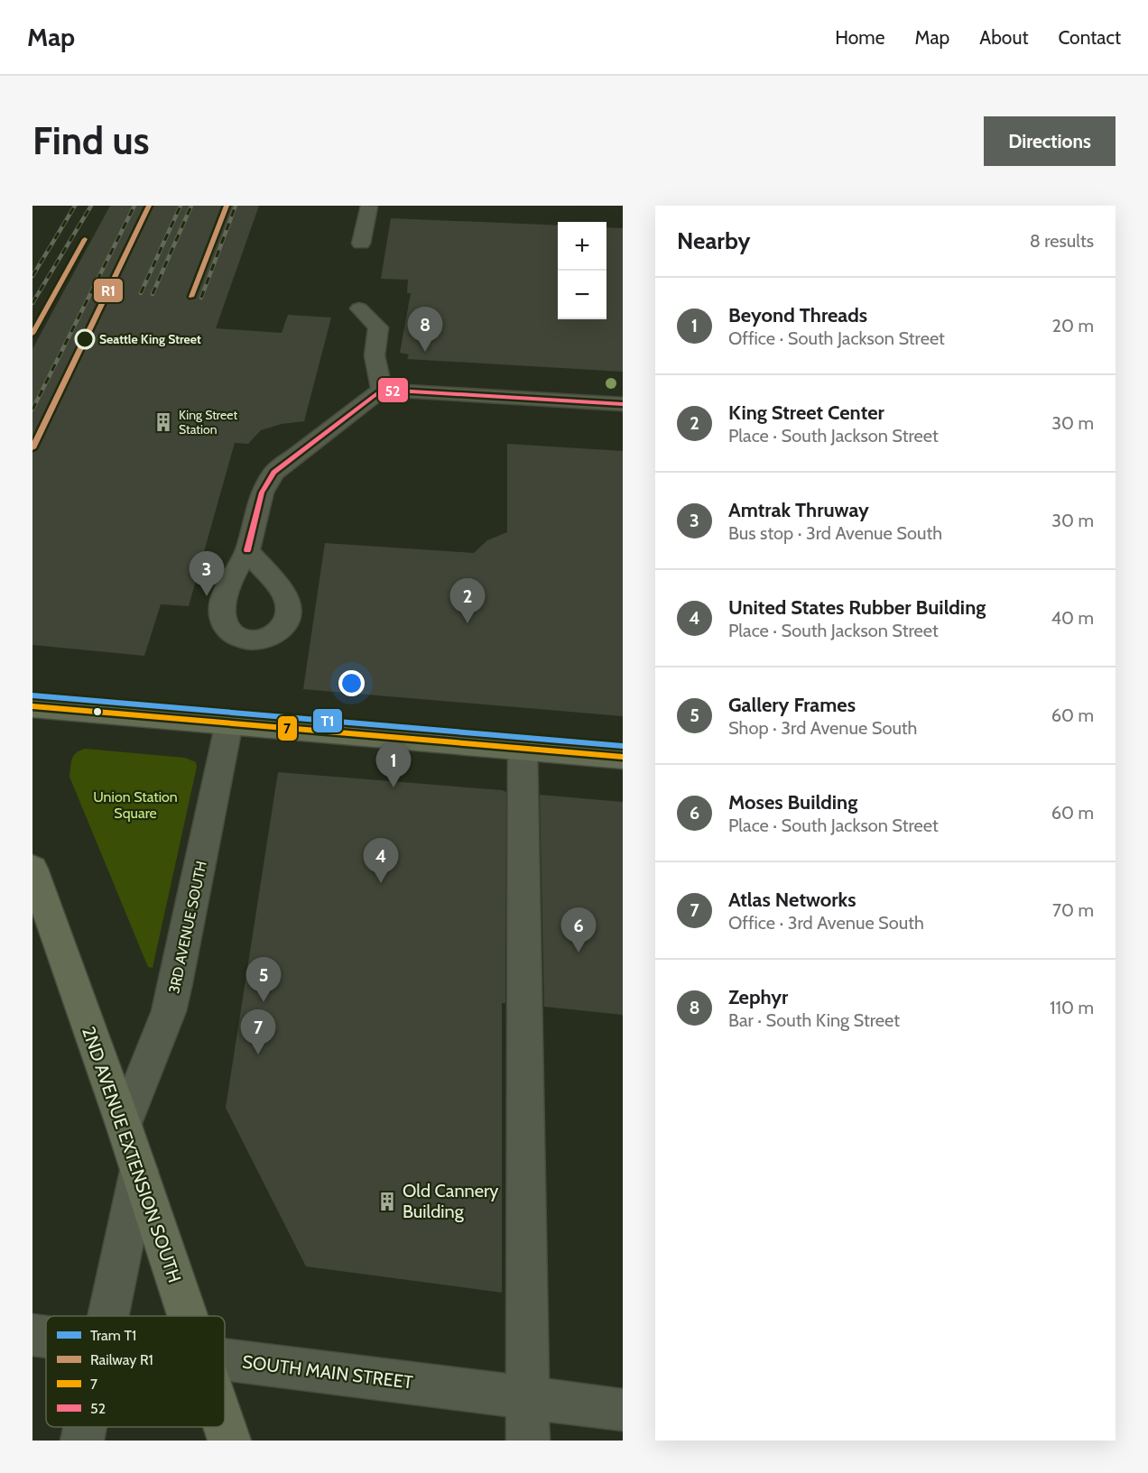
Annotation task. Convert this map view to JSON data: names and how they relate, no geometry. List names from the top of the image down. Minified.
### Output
{"streets":{"main road":["2ND AVENUE EXTENSION SOUTH"],"street":["3RD AVENUE SOUTH","SOUTH MAIN STREET"]},"crossings":[["3RD AVENUE SOUTH","2ND AVENUE EXTENSION SOUTH"]],"parks":["Union Station Square"],"places":{"other":["Seattle King Street"],"building":["King Street Station","Old Cannery Building"]},"lines":["rail line R1","transit line 52","tram line T1","transit line 7"],"legend":["Tram T1","Railway R1","7","52"],"page":{"header":"Map","nav":["Home","Map","About","Contact"],"buttons":"Directions","title":"Find us","heading":["Nearby","8 results"],"map_buttons":["+","−"],"list":[{"mark":"1","name":"Beyond Threads","note":"Office · South Jackson Street","value":"20 m"},{"mark":"2","name":"King Street Center","note":"Place · South Jackson Street","value":"30 m"},{"mark":"3","name":"Amtrak Thruway","note":"Bus stop · 3rd Avenue South","value":"30 m"},{"mark":"4","name":"United States Rubber Building","note":"Place · South Jackson Street","value":"40 m"},{"mark":"5","name":"Gallery Frames","note":"Shop · 3rd Avenue South","value":"60 m"},{"mark":"6","name":"Moses Building","note":"Place · South Jackson Street","value":"60 m"},{"mark":"7","name":"Atlas Networks","note":"Office · 3rd Avenue South","value":"70 m"},{"mark":"8","name":"Zephyr","note":"Bar · South King Street","value":"110 m"}],"pins":["8","3","2","1","4","6","5","7"]}}
